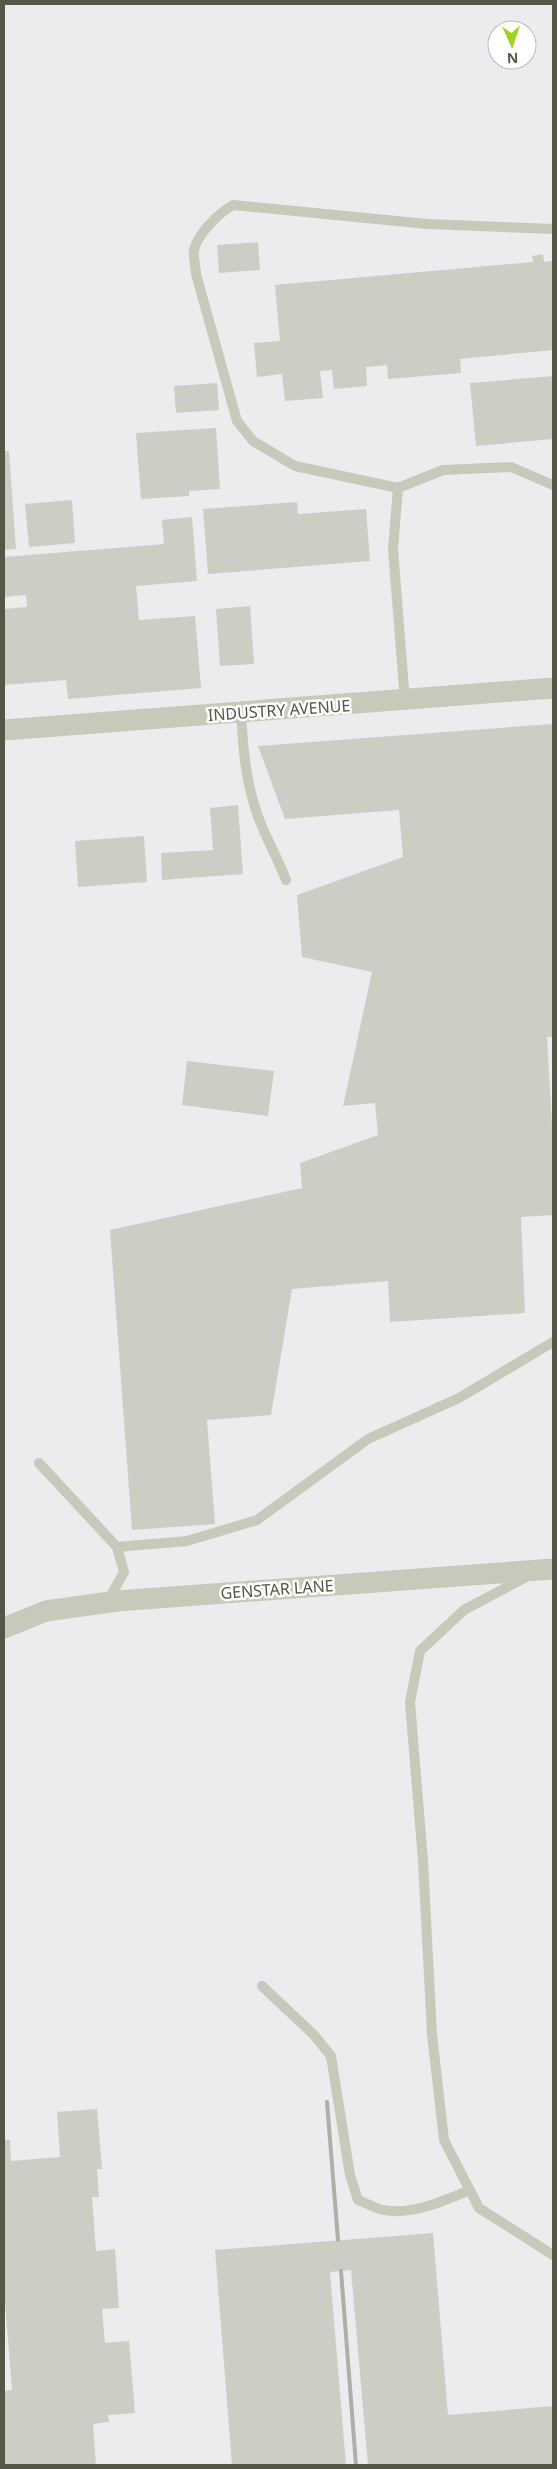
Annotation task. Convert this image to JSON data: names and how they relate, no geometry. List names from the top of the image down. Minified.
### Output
{"streets":{"street":["INDUSTRY AVENUE","GENSTAR LANE"]},"north":"bottom"}
